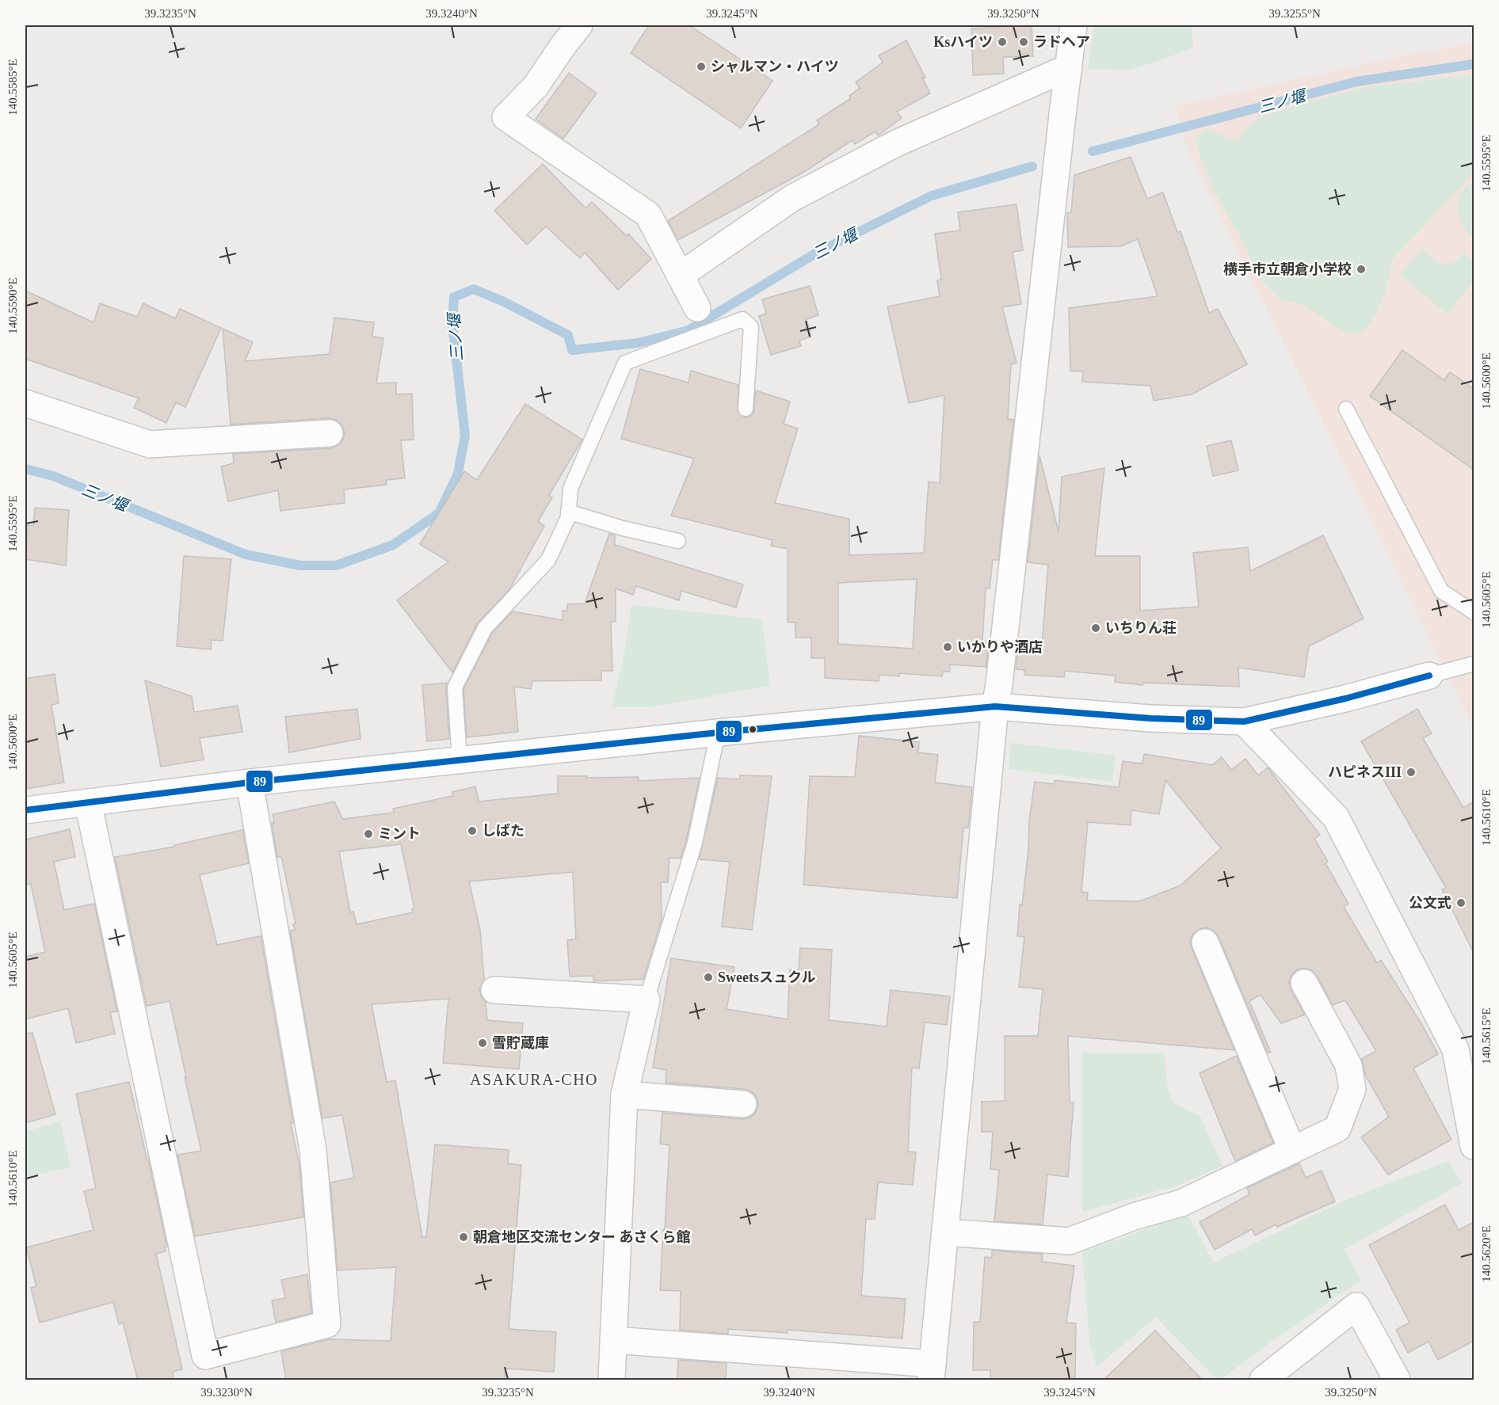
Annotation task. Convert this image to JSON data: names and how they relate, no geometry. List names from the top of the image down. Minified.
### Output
{"districts":["ASAKURA-CHO"],"water":["三ノ堰"],"places":["Ksハイツ","ラドヘア","シャルマン・ハイツ","横手市立朝倉小学校","いちりん荘","いかりや酒店","ハピネスIII","しばた","ミント","公文式","Sweetsスュクル","雪貯蔵庫","朝倉地区交流センター あさくら館"],"lines":["transit line 89"],"coordinates":["39.3235°N","39.3240°N","39.3245°N","39.3250°N","39.3255°N","140.5585°E","140.5595°E","140.5590°E","140.5600°E","140.5605°E","140.5610°E","140.5615°E","140.5620°E","39.3230°N"]}
